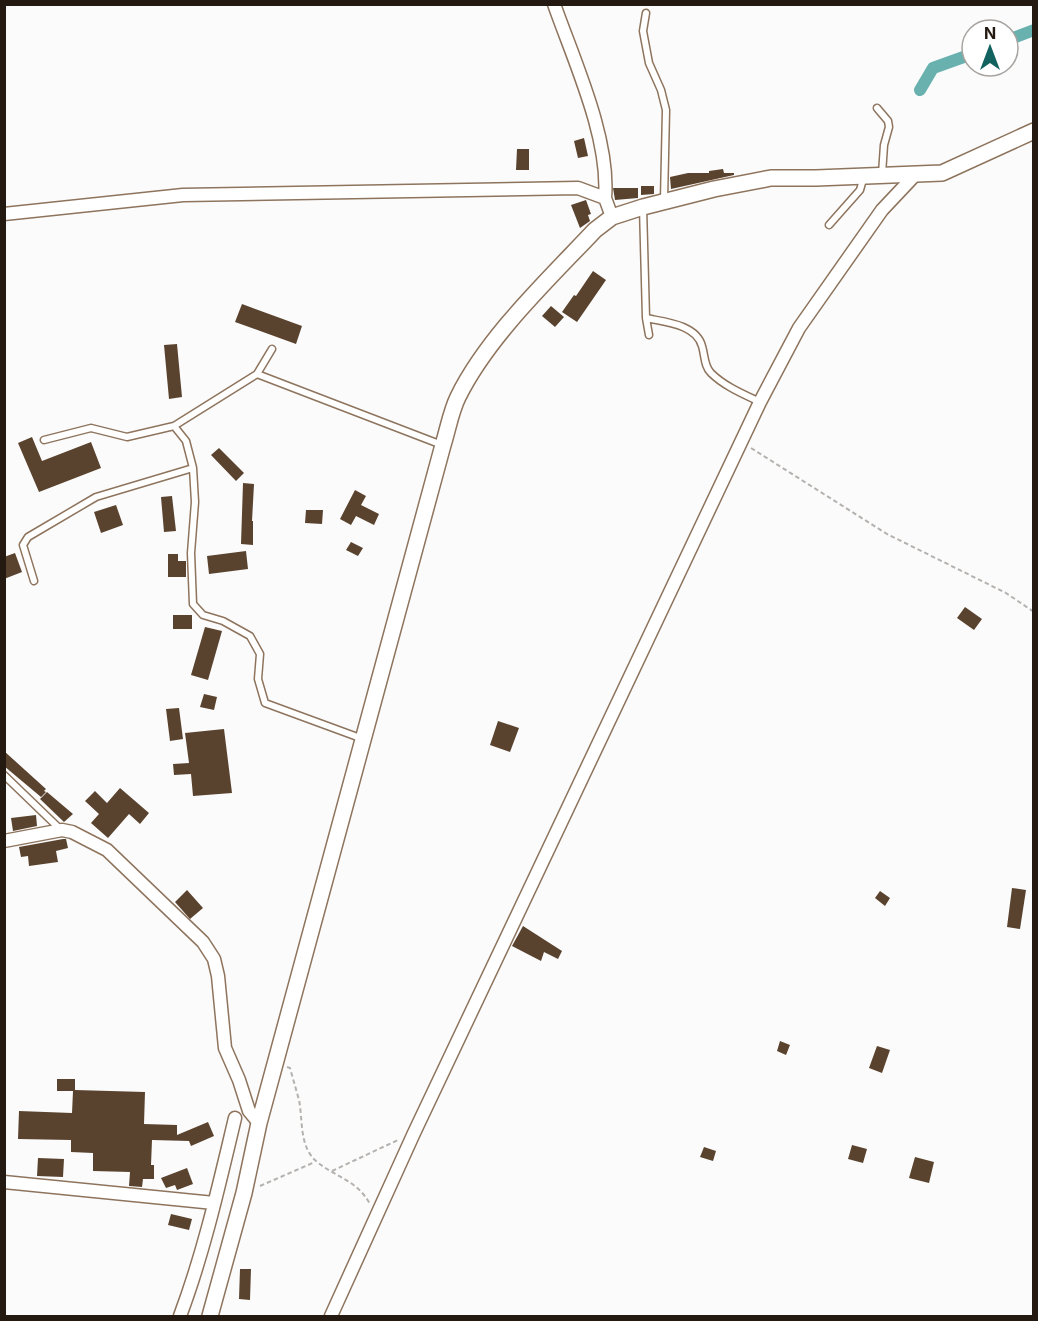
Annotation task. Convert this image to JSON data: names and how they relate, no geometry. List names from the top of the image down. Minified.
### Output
{"north":"top"}
